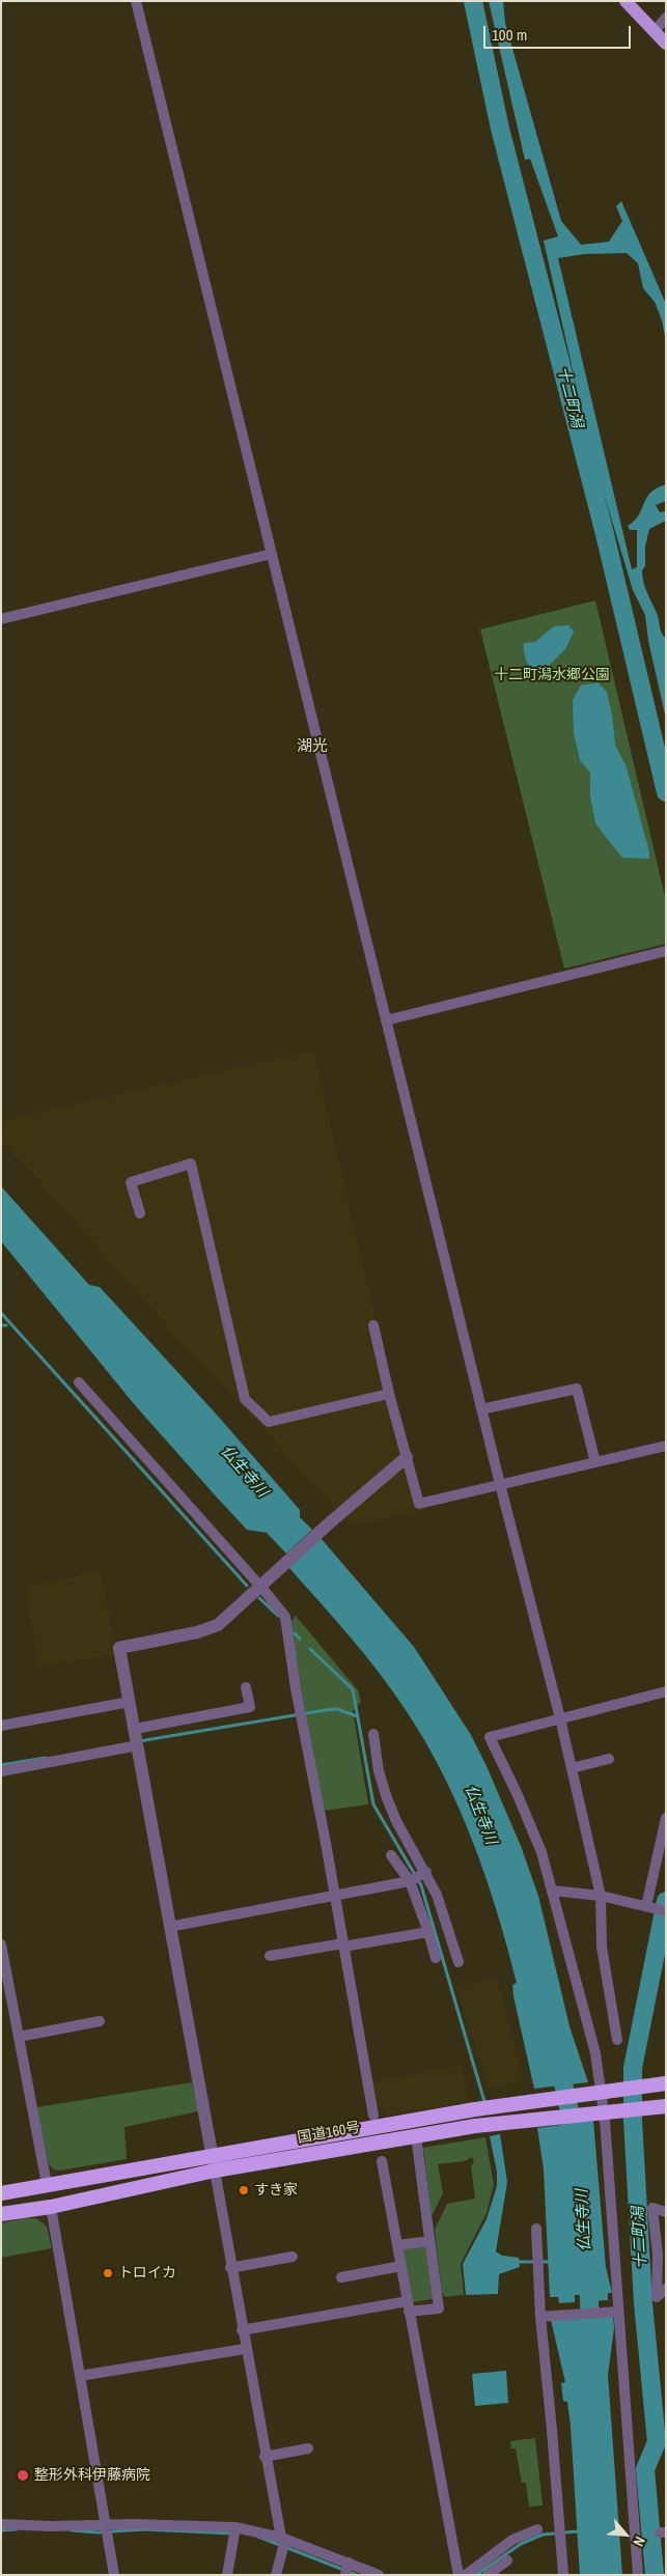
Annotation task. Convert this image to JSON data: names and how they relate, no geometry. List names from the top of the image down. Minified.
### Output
{"streets":{"highway":["国道160号"]},"districts":["湖光"],"water":["十二町潟","仏生寺川"],"parks":["十二町潟水郷公園"],"places":["すき家","トロイカ","整形外科伊藤病院"],"scale_bar":"100 m","north":"bottom right"}
